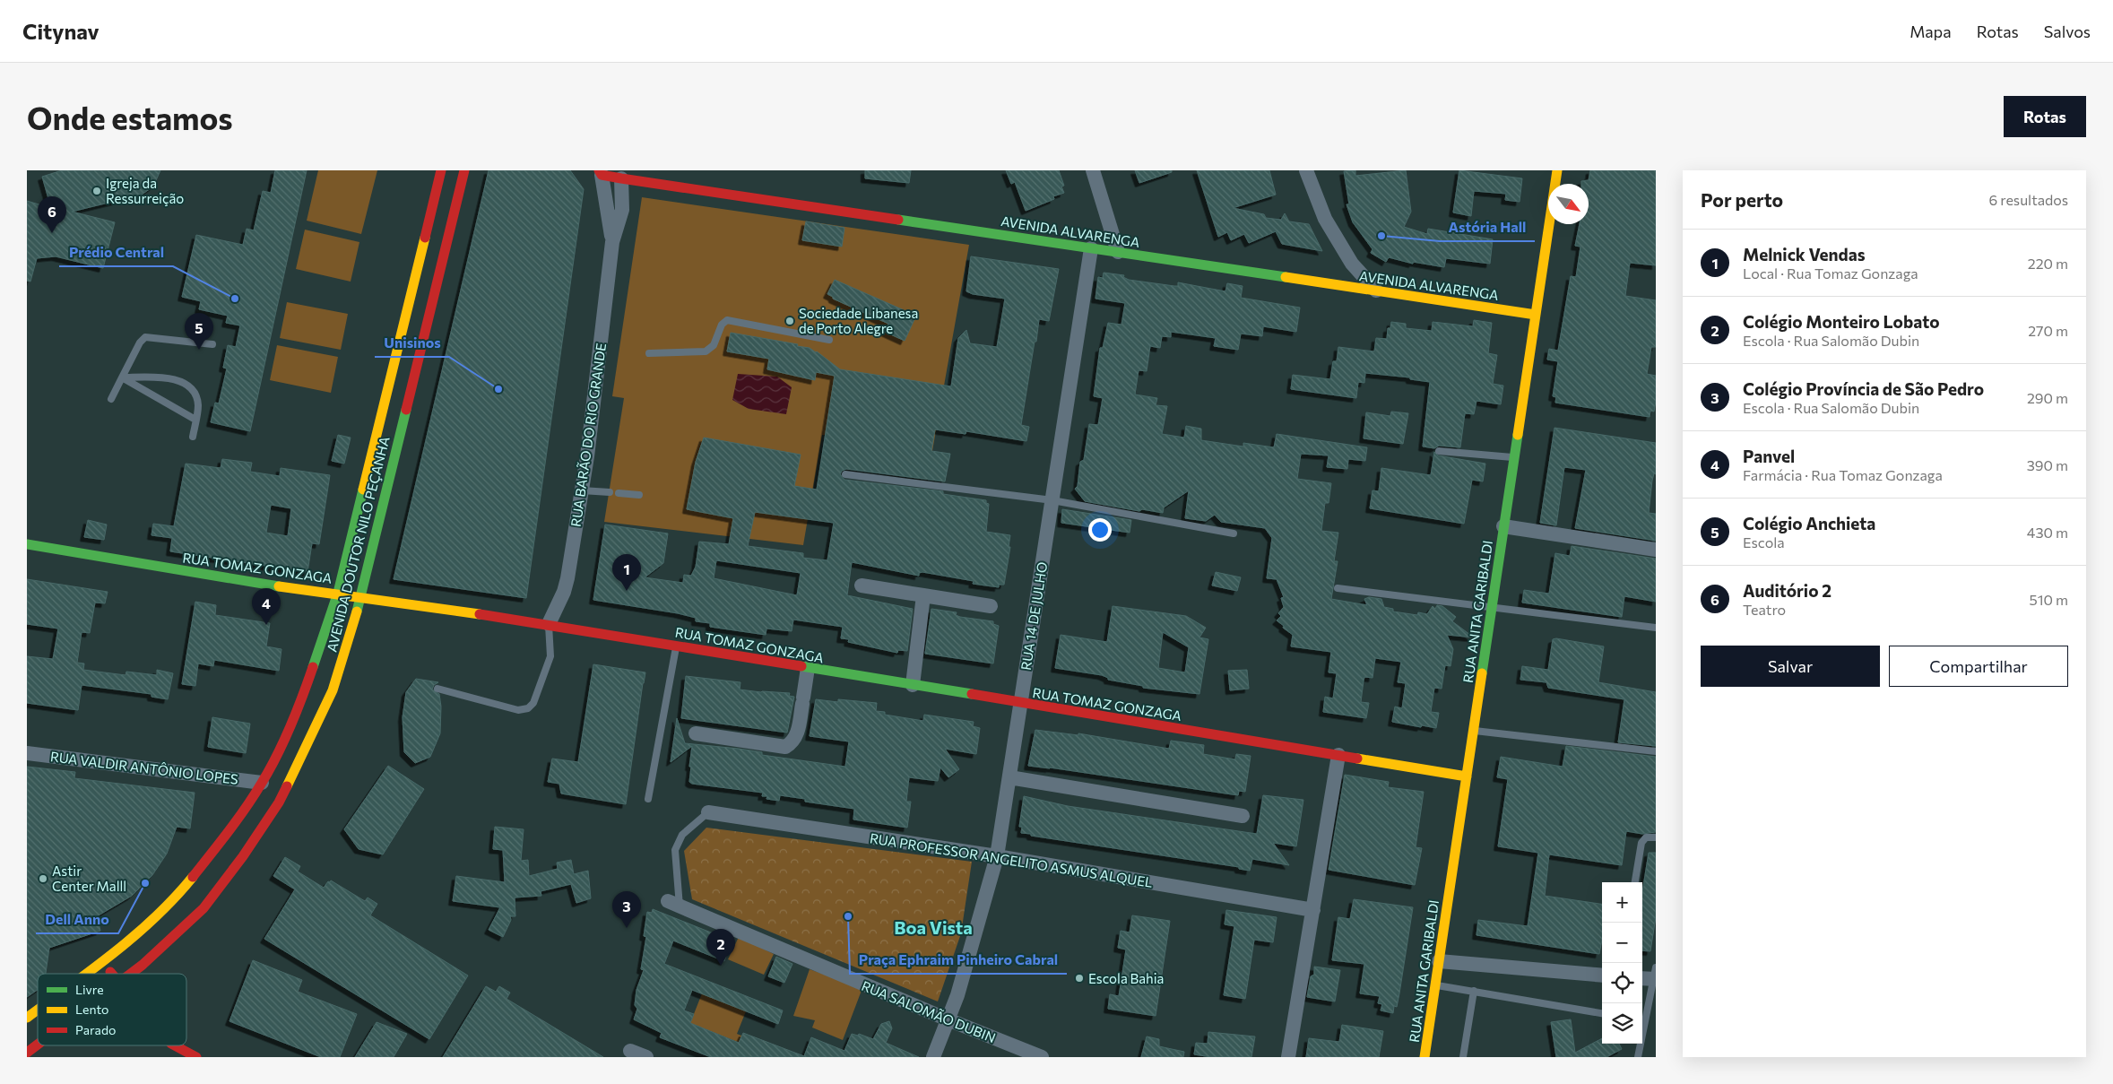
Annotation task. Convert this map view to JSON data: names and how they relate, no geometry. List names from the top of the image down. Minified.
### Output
{"streets":{"main road":["AVENIDA ALVARENGA","AVENIDA DOUTOR NILO PEÇANHA","RUA TOMAZ GONZAGA","RUA ANITA GARIBALDI"],"street":["RUA BARÃO DO RIO GRANDE","RUA 14 DE JULHO","RUA VALDIR ANTÔNIO LOPES","RUA PROFESSOR ANGELITO ASMUS ALQUEL","RUA SALOMÃO DUBIN"]},"crossings":[["AVENIDA ALVARENGA","RUA BARÃO DO RIO GRANDE"],["AVENIDA ALVARENGA","RUA ANITA GARIBALDI"],["AVENIDA ALVARENGA","RUA 14 DE JULHO"],["RUA BARÃO DO RIO GRANDE","RUA TOMAZ GONZAGA"],["AVENIDA DOUTOR NILO PEÇANHA","RUA TOMAZ GONZAGA"],["AVENIDA DOUTOR NILO PEÇANHA","RUA VALDIR ANTÔNIO LOPES"],["RUA TOMAZ GONZAGA","RUA ANITA GARIBALDI"],["RUA TOMAZ GONZAGA","RUA 14 DE JULHO"],["RUA 14 DE JULHO","RUA PROFESSOR ANGELITO ASMUS ALQUEL"],["RUA 14 DE JULHO","RUA SALOMÃO DUBIN"]],"districts":["Boa Vista"],"places":["Igreja da Ressurreição","Astória Hall","Prédio Central","Sociedade Libanesa de Porto Alegre","Unisinos","Astir Center Malll","Dell Anno","Praça Ephraim Pinheiro Cabral","Escola Bahia"],"legend":["Livre","Lento","Parado"],"north":"bottom right","page":{"header":"Citynav","nav":["Mapa","Rotas","Salvos"],"buttons":["Rotas",["Salvar","Compartilhar"]],"title":"Onde estamos","heading":["Por perto","6 resultados"],"pins":["6","5","1","4","3","2"],"list":[{"mark":"1","name":"Melnick Vendas","note":"Local · Rua Tomaz Gonzaga","value":"220 m"},{"mark":"2","name":"Colégio Monteiro Lobato","note":"Escola · Rua Salomão Dubin","value":"270 m"},{"mark":"3","name":"Colégio Província de São Pedro","note":"Escola · Rua Salomão Dubin","value":"290 m"},{"mark":"4","name":"Panvel","note":"Farmácia · Rua Tomaz Gonzaga","value":"390 m"},{"mark":"5","name":"Colégio Anchieta","note":"Escola","value":"430 m"},{"mark":"6","name":"Auditório 2","note":"Teatro","value":"510 m"}],"map_buttons":["+","−"]}}
